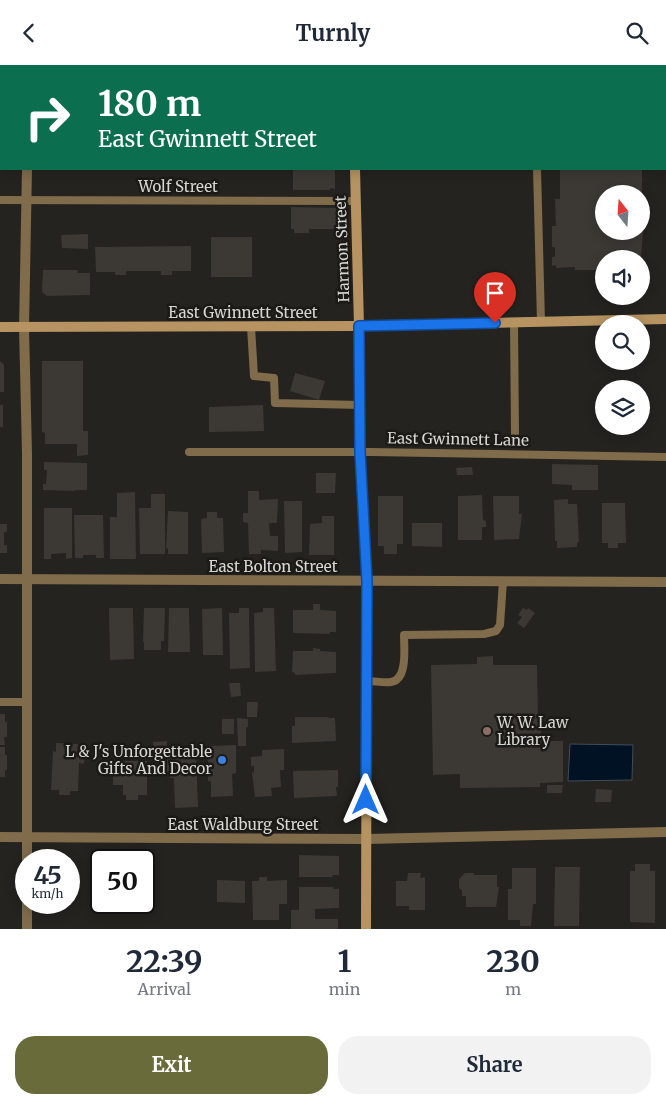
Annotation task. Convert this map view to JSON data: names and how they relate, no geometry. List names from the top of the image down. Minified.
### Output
{"streets":{"main road":["Harmon Street","East Gwinnett Street"],"street":["East Bolton Street","East Waldburg Street"],"lane":["Wolf Street","East Gwinnett Lane"]},"crossings":[["Wolf Street","Harmon Street"],["Harmon Street","East Gwinnett Street"],["Harmon Street","East Gwinnett Lane"],["Harmon Street","East Bolton Street"],["Harmon Street","East Waldburg Street"]],"places":["W. W. Law Library","L & J's Unforgettable Gifts And Decor"],"north":"top","page":{"header":"Turnly","turn":["180 m","East Gwinnett Street"],"speed":"45 km/h","limit":"50","eta":["22:39","Arrival","1","min","230","m"],"buttons":["Exit","Share"]}}
